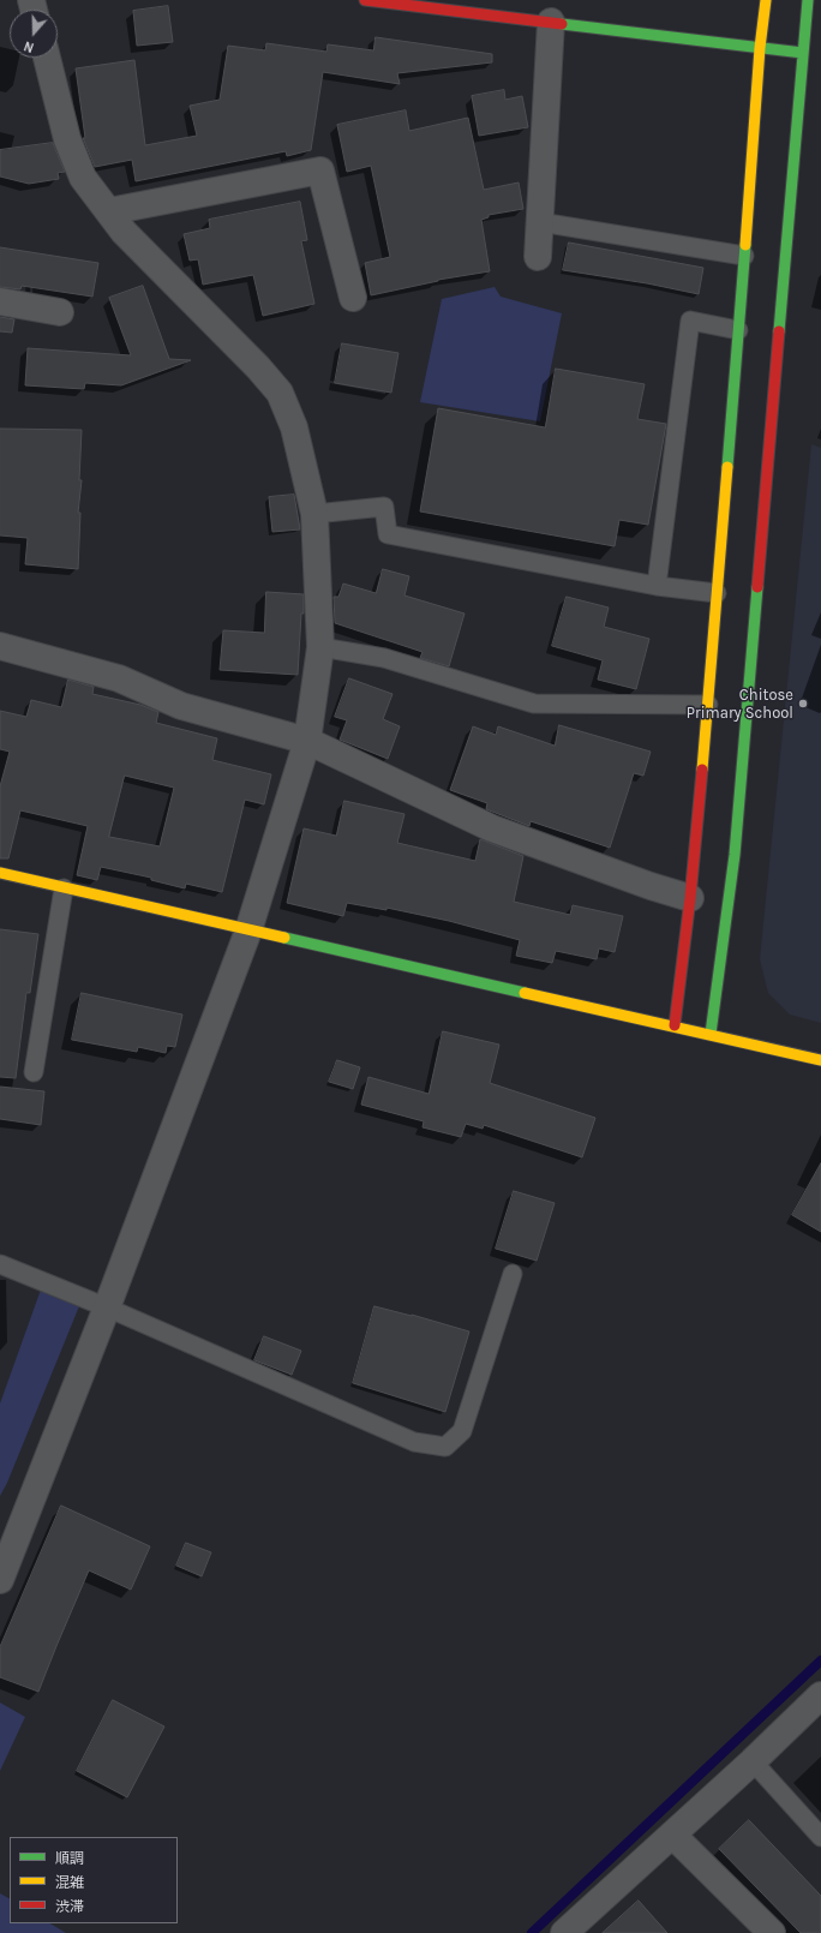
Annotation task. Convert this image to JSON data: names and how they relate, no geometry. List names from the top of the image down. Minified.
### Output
{"places":["Chitose Primary School"],"legend":["順調","混雑","渋滞"],"north":"bottom"}
